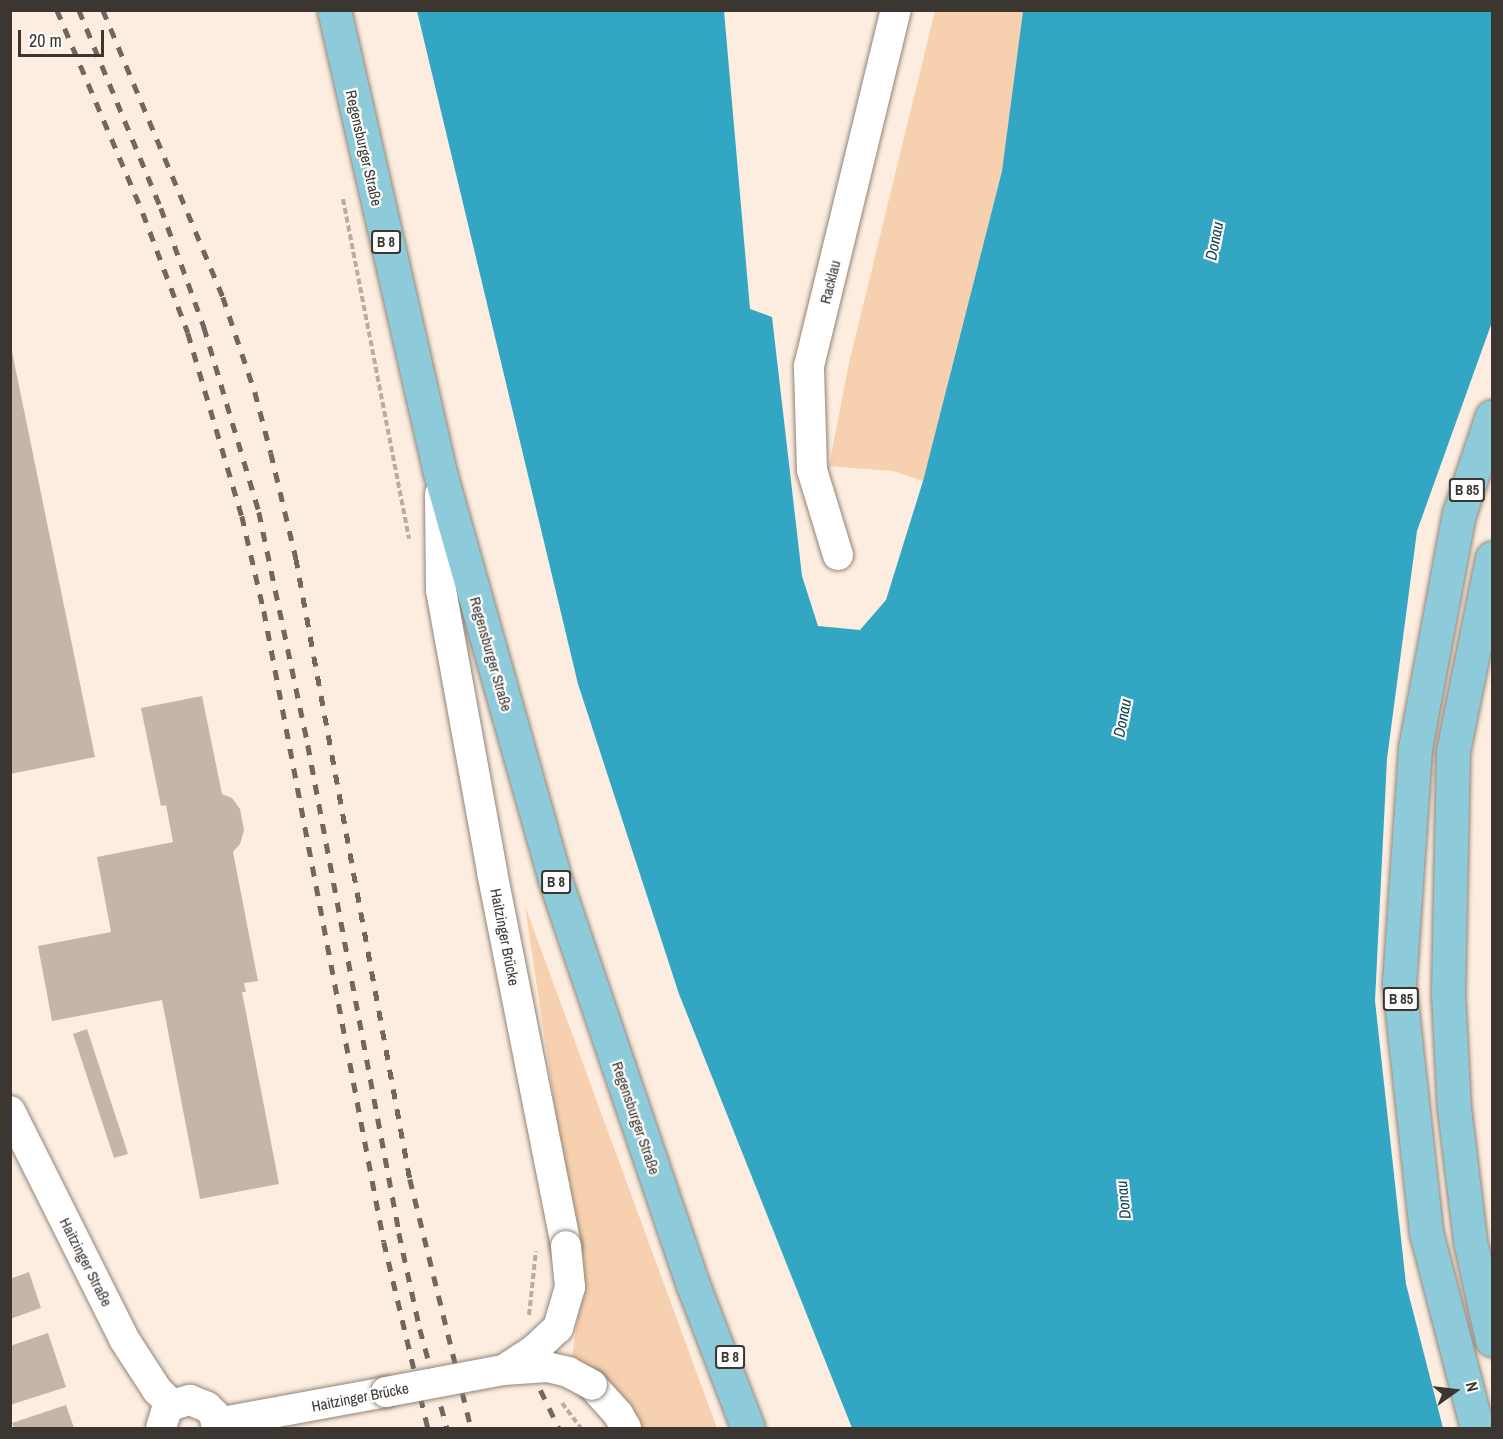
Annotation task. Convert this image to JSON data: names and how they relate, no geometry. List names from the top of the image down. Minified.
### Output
{"streets":{"main road":["Regensburger Straße","B 8","B 85"],"street":["Racklau","Haitzinger Brücke","Haitzinger Straße"]},"crossings":[["Regensburger Straße","Haitzinger Brücke"]],"water":["Donau"],"scale_bar":"20 m","north":"right"}
